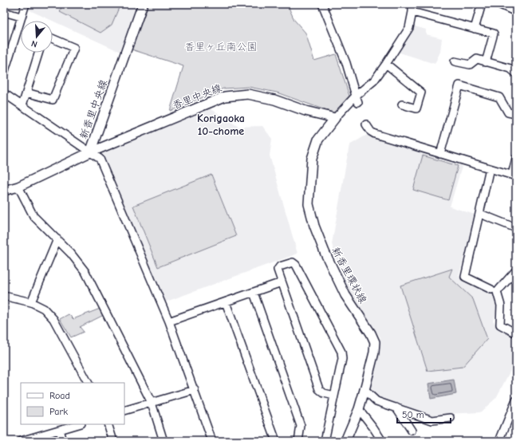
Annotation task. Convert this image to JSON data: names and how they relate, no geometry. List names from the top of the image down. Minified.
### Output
{"streets":{"street":["香里中央線","新香里中央線","新香里環状線"]},"crossings":[["香里中央線","新香里中央線"],["香里中央線","新香里環状線"]],"districts":["Korigaoka 10-chome"],"parks":["香里ヶ丘南公園"],"legend":["Road","Park"],"scale_bar":"50 m","north":"bottom"}
